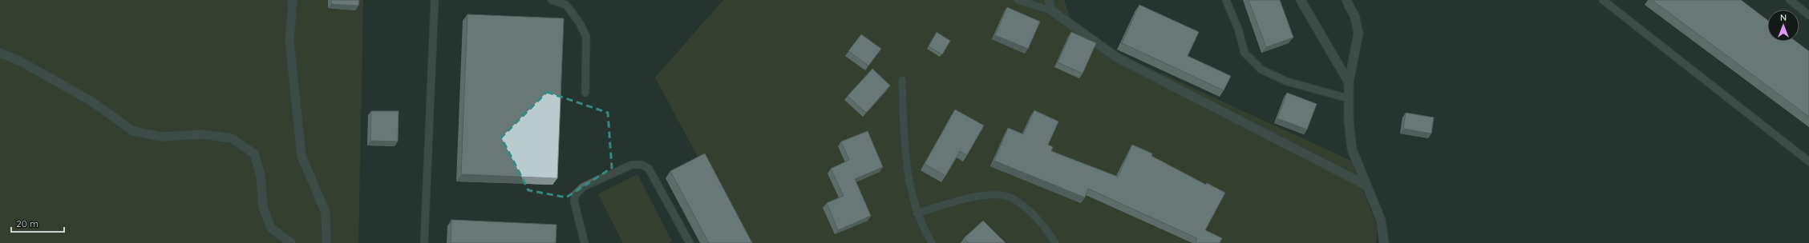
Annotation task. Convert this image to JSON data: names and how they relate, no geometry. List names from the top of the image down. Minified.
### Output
{"scale_bar":"20 m","north":"top"}
